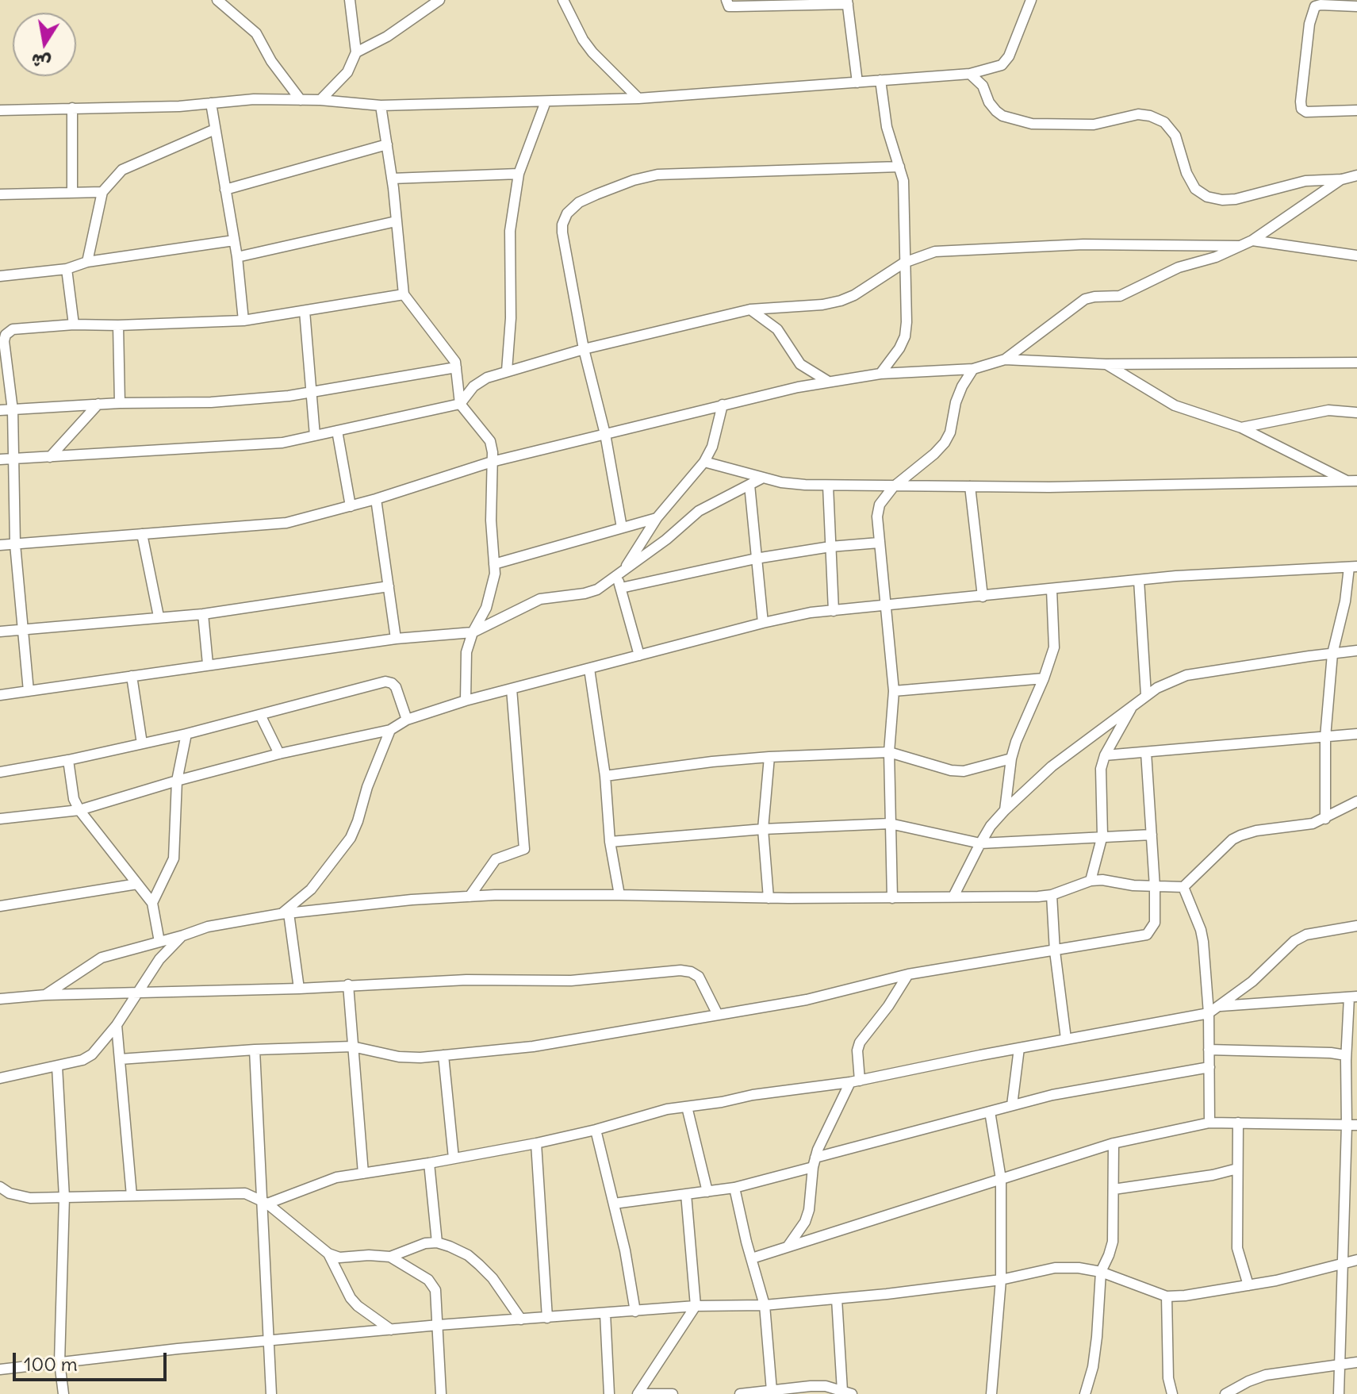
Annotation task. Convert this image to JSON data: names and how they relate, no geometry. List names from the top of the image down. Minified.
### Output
{"scale_bar":"100 m","north":"bottom"}
